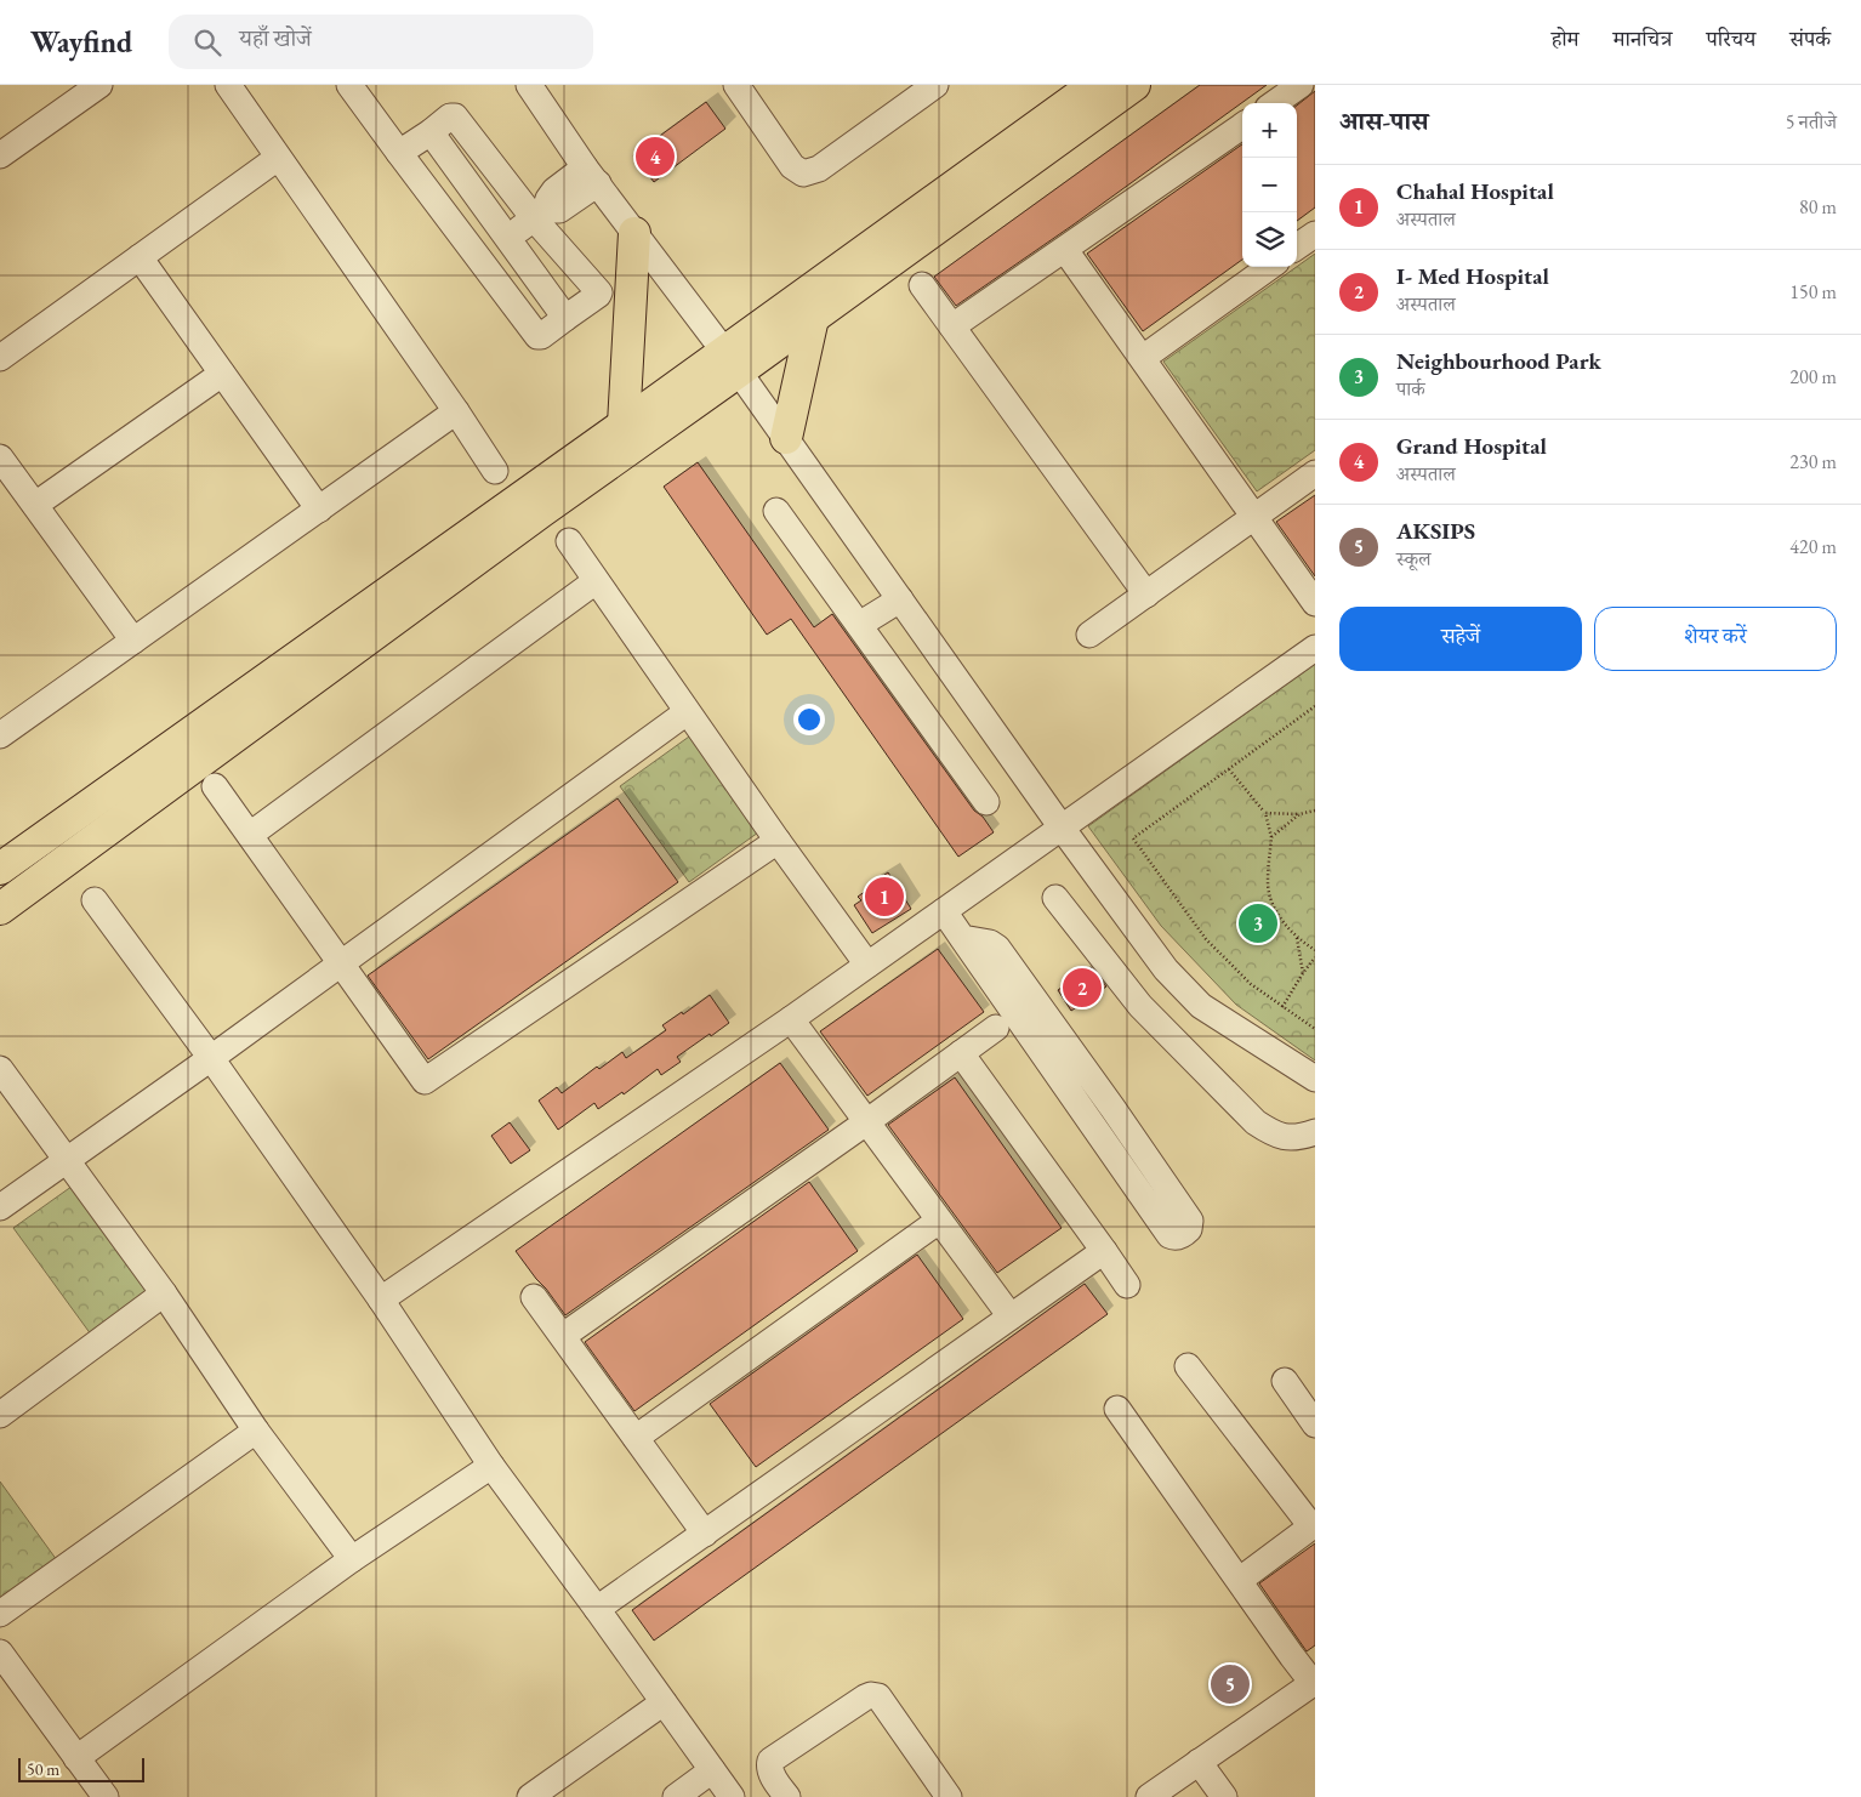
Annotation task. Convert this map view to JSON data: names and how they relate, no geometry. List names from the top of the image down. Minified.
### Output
{"scale_bar":"50 m","page":{"header":"Wayfind","search":"यहाँ खोजें","nav":["होम","मानचित्र","परिचय","संपर्क"],"heading":["आस-पास","5 नतीजे"],"map_buttons":["+","−"],"pins":["4","1","3","2","5"],"list":[{"mark":"1","name":"Chahal Hospital","note":"अस्पताल","value":"80 m"},{"mark":"2","name":"I- Med Hospital","note":"अस्पताल","value":"150 m"},{"mark":"3","name":"Neighbourhood Park","note":"पार्क","value":"200 m"},{"mark":"4","name":"Grand Hospital","note":"अस्पताल","value":"230 m"},{"mark":"5","name":"AKSIPS","note":"स्कूल","value":"420 m"}],"buttons":["सहेजें","शेयर करें"],"scale":"50 m"}}
